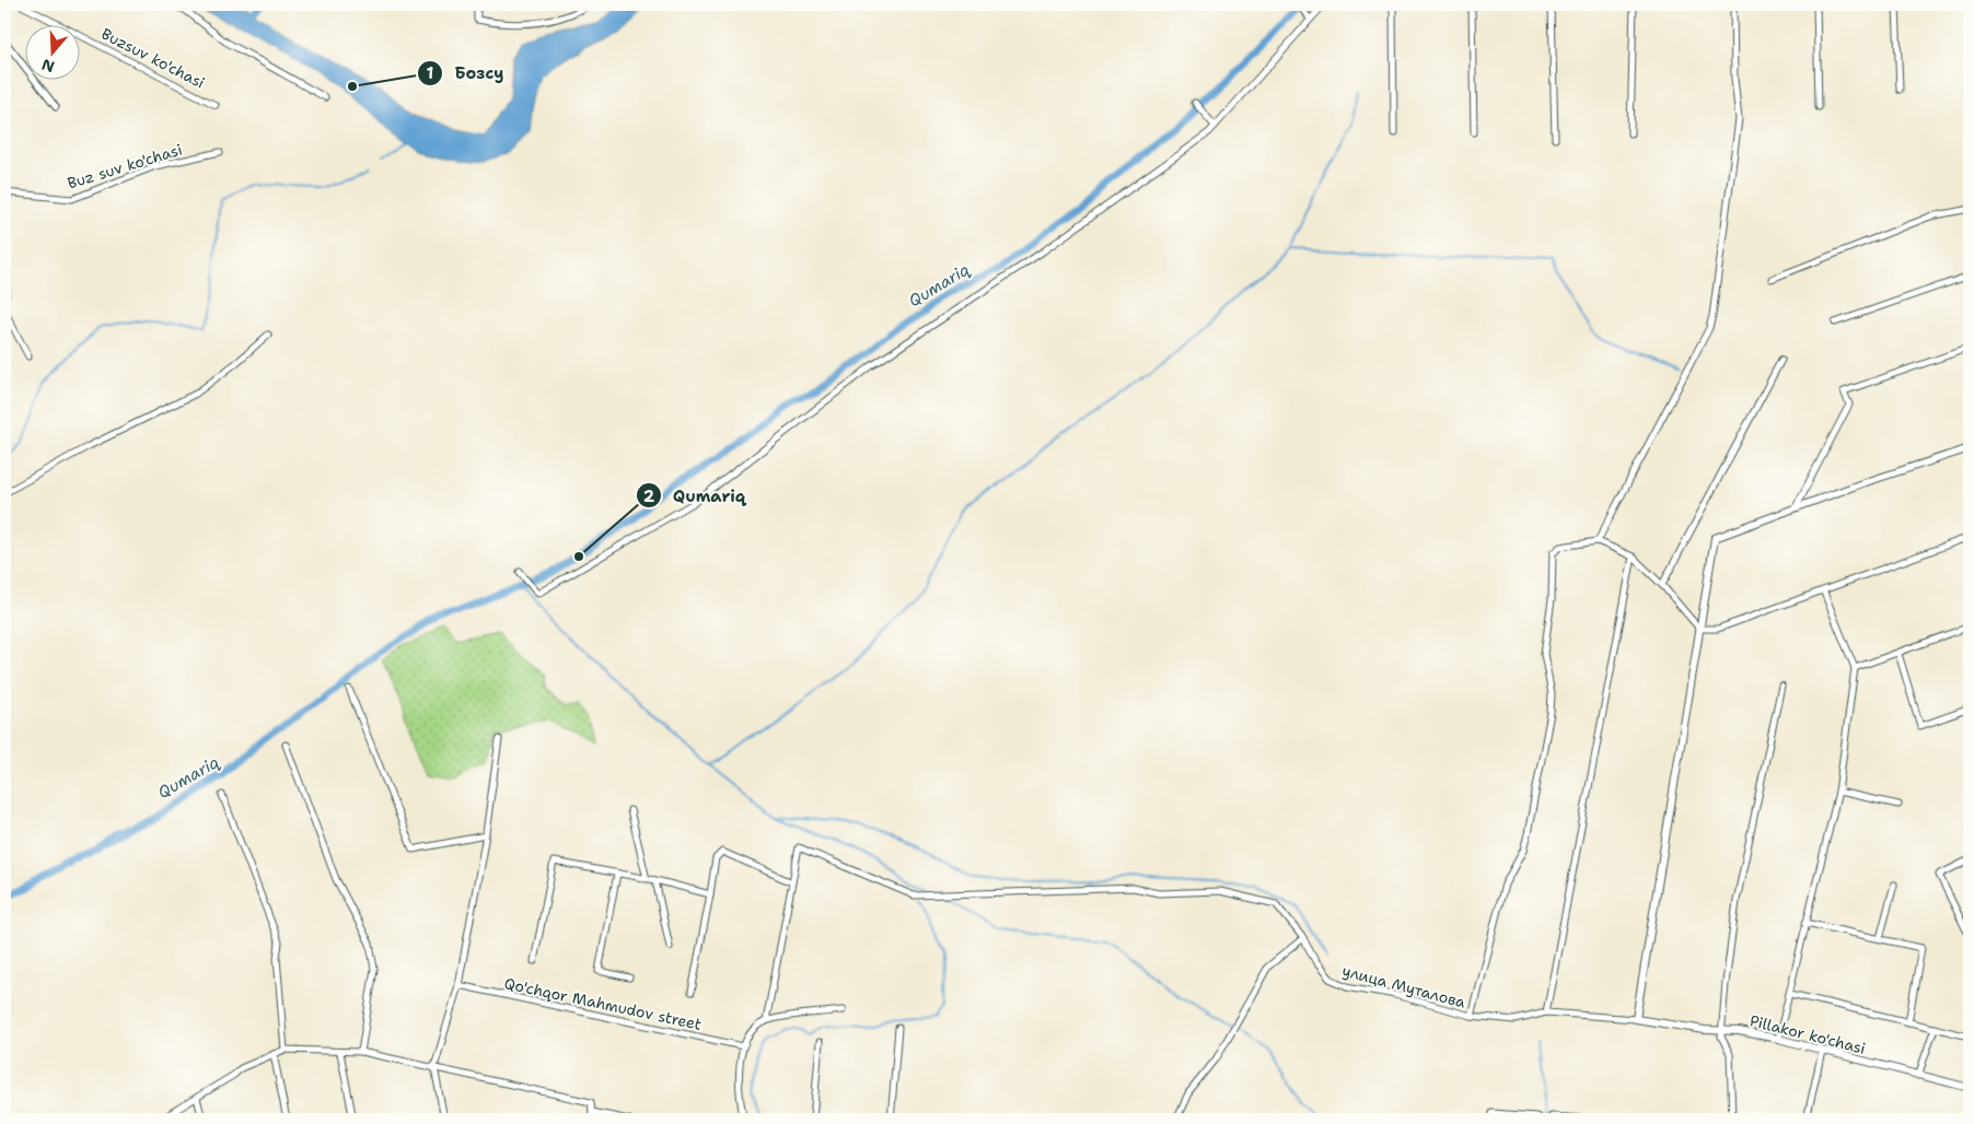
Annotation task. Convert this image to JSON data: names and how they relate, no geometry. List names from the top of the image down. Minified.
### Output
{"streets":{"street":["Buzsuv ko'chasi","Buz suv ko'chasi","улица Муталова","Qo'chqor Mahmudov street","Pillakor ko'chasi"]},"crossings":[["улица Муталова","Pillakor ko'chasi"]],"water":["Qumariq"],"places":["Бозсу","Qumariq"],"north":"bottom"}
